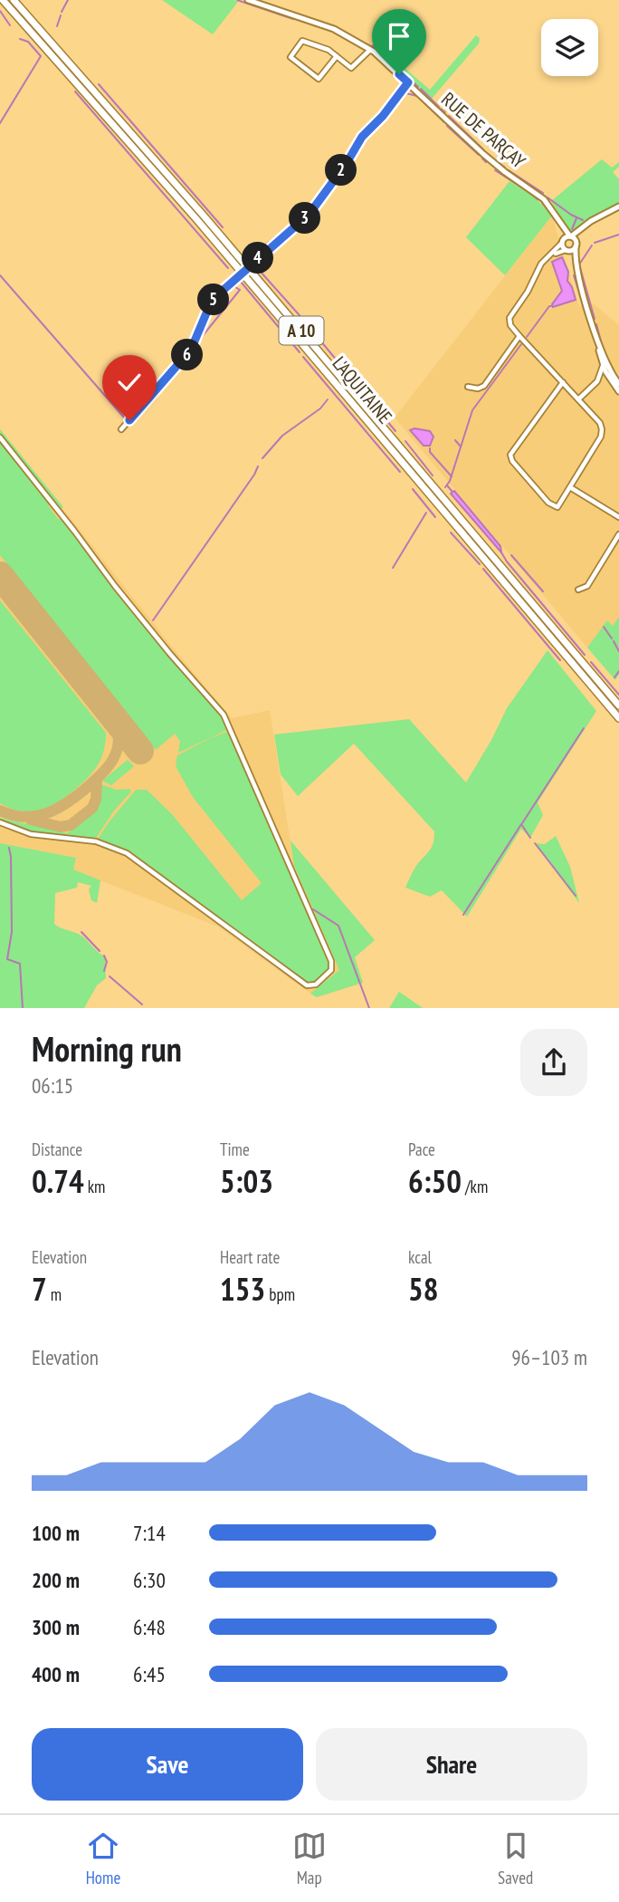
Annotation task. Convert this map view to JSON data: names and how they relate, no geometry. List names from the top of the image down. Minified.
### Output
{"streets":{"highway":["A 10","L'AQUITAINE"],"street":["RUE DE PARÇAY"]},"page":{"pins":["2","3","4","5","6"],"heading":["Morning run","06:15"],"stats":[["Distance","0.74 km"],["Time","5:03"],["Pace","6:50 /km"],["Elevation","7 m"],["Heart rate","153 bpm"],["kcal","58"]],"chart":["Elevation","96–103 m"],"list":[{"name":"100 m","note":"7:14"},{"name":"200 m","note":"6:30"},{"name":"300 m","note":"6:48"},{"name":"400 m","note":"6:45"}],"buttons":["Save","Share"],"tabs":["Home","Map","Saved"]}}
